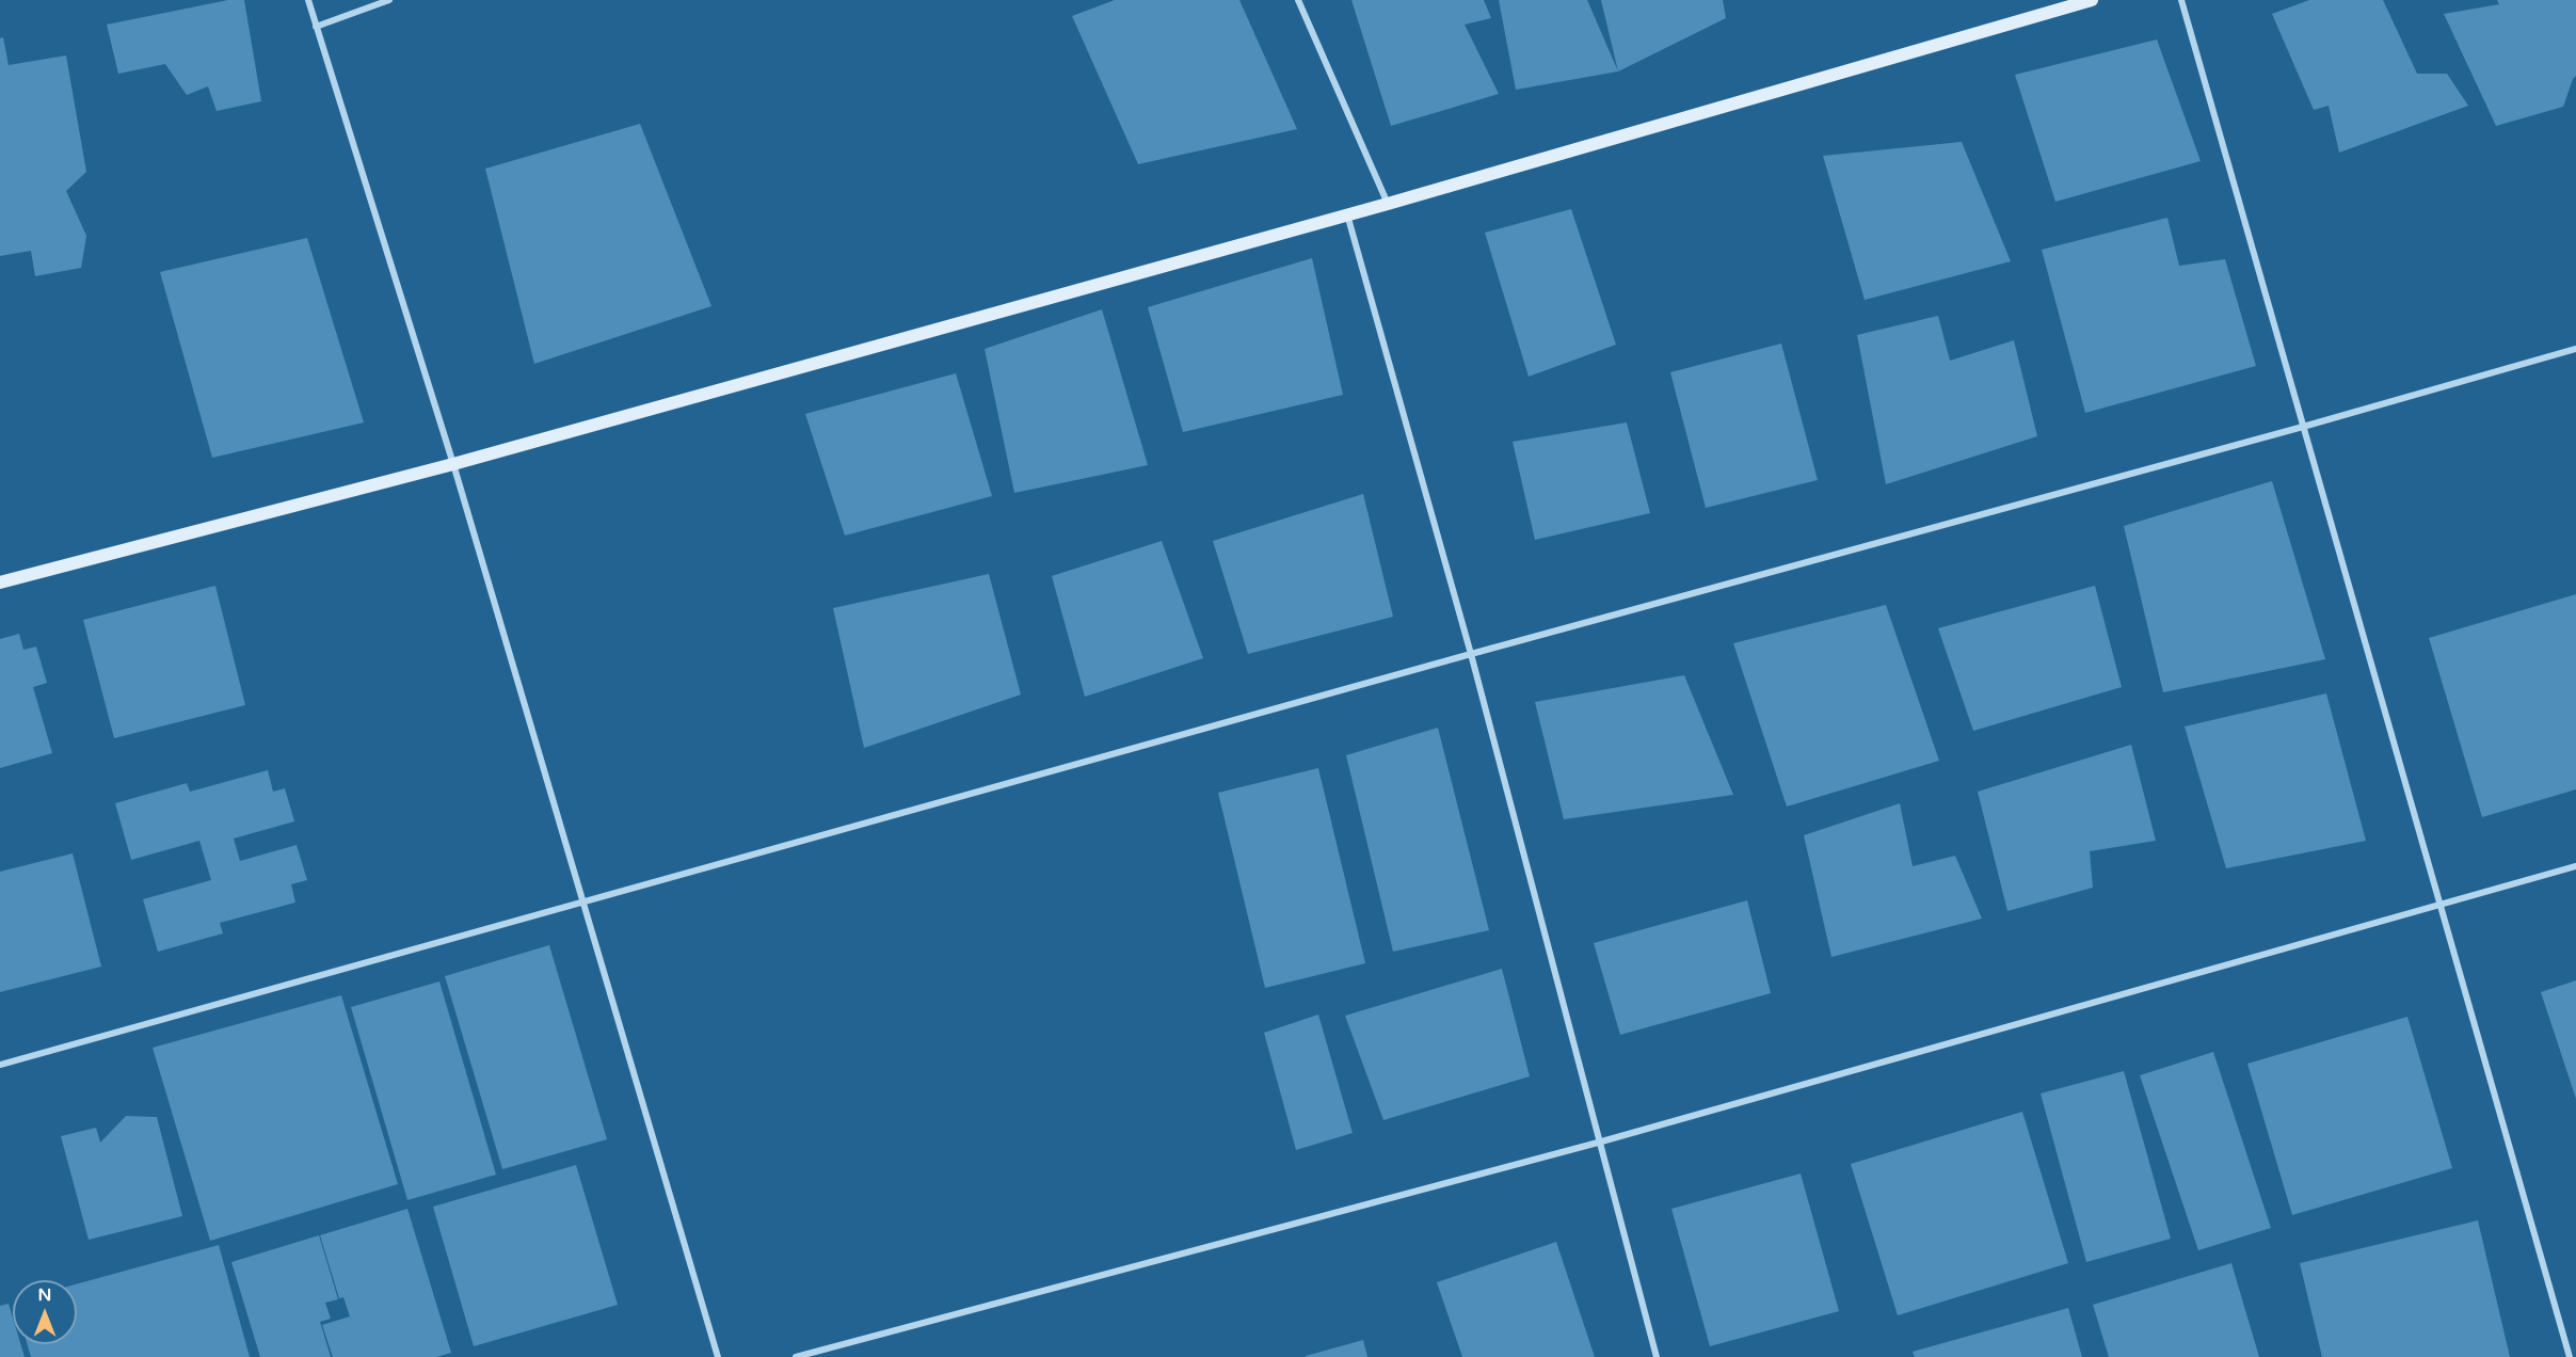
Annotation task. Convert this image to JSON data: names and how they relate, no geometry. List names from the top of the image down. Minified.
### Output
{"north":"top"}
